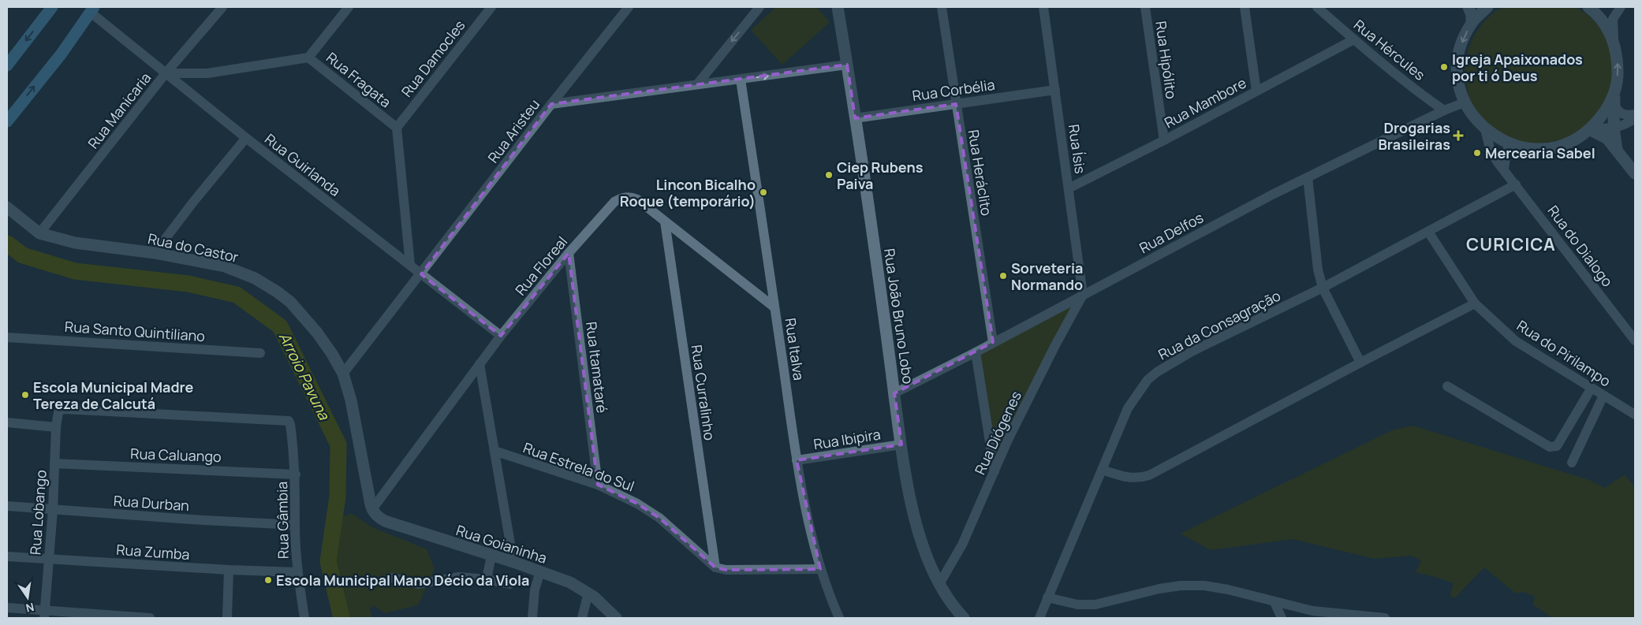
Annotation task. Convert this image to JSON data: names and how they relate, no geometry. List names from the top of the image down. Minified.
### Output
{"streets":{"street":["Rua Hércules","Rua Damocles","Rua Hipólito","Rua Fragata","Rua Corbélia","Rua Mambore","Rua Manicaria","Rua Aristeu","Rua Ísis","Rua Guirlanda","Rua Heráclito","Rua Delfos","Rua do Dialogo","Rua do Castor","Rua Floreal","Rua João Bruno Lobo","Rua da Consagração","Rua Santo Quintiliano","Rua Italva","Rua do Pirilampo","Rua Itamataré","Rua Curralinho","Rua Diógenes","Rua Ibipira","Rua Caluango","Rua Estrela do Sul","Rua Durban","Rua Lobango","Rua Gâmbia","Rua Goianinha","Rua Zumba"]},"crossings":[["Rua Hércules","Rua Mambore"],["Rua Hércules","Rua Delfos"],["Rua Damocles","Rua Fragata"],["Rua Hipólito","Rua Mambore"],["Rua Fragata","Rua Manicaria"],["Rua Fragata","Rua Guirlanda"],["Rua Corbélia","Rua Ísis"],["Rua Corbélia","Rua Heráclito"],["Rua Corbélia","Rua João Bruno Lobo"],["Rua Mambore","Rua Ísis"],["Rua Manicaria","Rua Guirlanda"],["Rua Manicaria","Rua do Castor"],["Rua Aristeu","Rua Guirlanda"],["Rua Aristeu","Rua do Castor"],["Rua Aristeu","Rua João Bruno Lobo"],["Rua Aristeu","Rua Italva"],["Rua Ísis","Rua Delfos"],["Rua Ísis","Rua Diógenes"],["Rua Guirlanda","Rua Floreal"],["Rua Heráclito","Rua Delfos"],["Rua Delfos","Rua João Bruno Lobo"],["Rua Delfos","Rua Diógenes"],["Rua do Dialogo","Rua da Consagração"],["Rua do Castor","Rua Floreal"],["Rua do Castor","Rua Goianinha"],["Rua Floreal","Rua Italva"],["Rua Floreal","Rua Itamataré"],["Rua Floreal","Rua Curralinho"],["Rua Floreal","Rua Goianinha"],["Rua João Bruno Lobo","Rua Diógenes"],["Rua João Bruno Lobo","Rua Ibipira"],["Rua da Consagração","Rua do Pirilampo"],["Rua Italva","Rua Ibipira"],["Rua Itamataré","Rua Estrela do Sul"],["Rua Curralinho","Rua Estrela do Sul"],["Rua Caluango","Rua Lobango"],["Rua Caluango","Rua Gâmbia"],["Rua Durban","Rua Lobango"],["Rua Durban","Rua Gâmbia"],["Rua Lobango","Rua Gâmbia"],["Rua Lobango","Rua Zumba"],["Rua Gâmbia","Rua Zumba"]],"districts":["CURICICA"],"water":["Arroio Pavuna"],"places":{"other":["Igreja Apaixonados por ti ó Deus","Mercearia Sabel","Ciep Rubens Paiva","Lincon Bicalho Roque (temporário)","Sorveteria Normando","Escola Municipal Madre Tereza de Calcutá","Escola Municipal Mano Décio da Viola"],"health":["Drogarias Brasileiras"]},"north":"bottom"}
